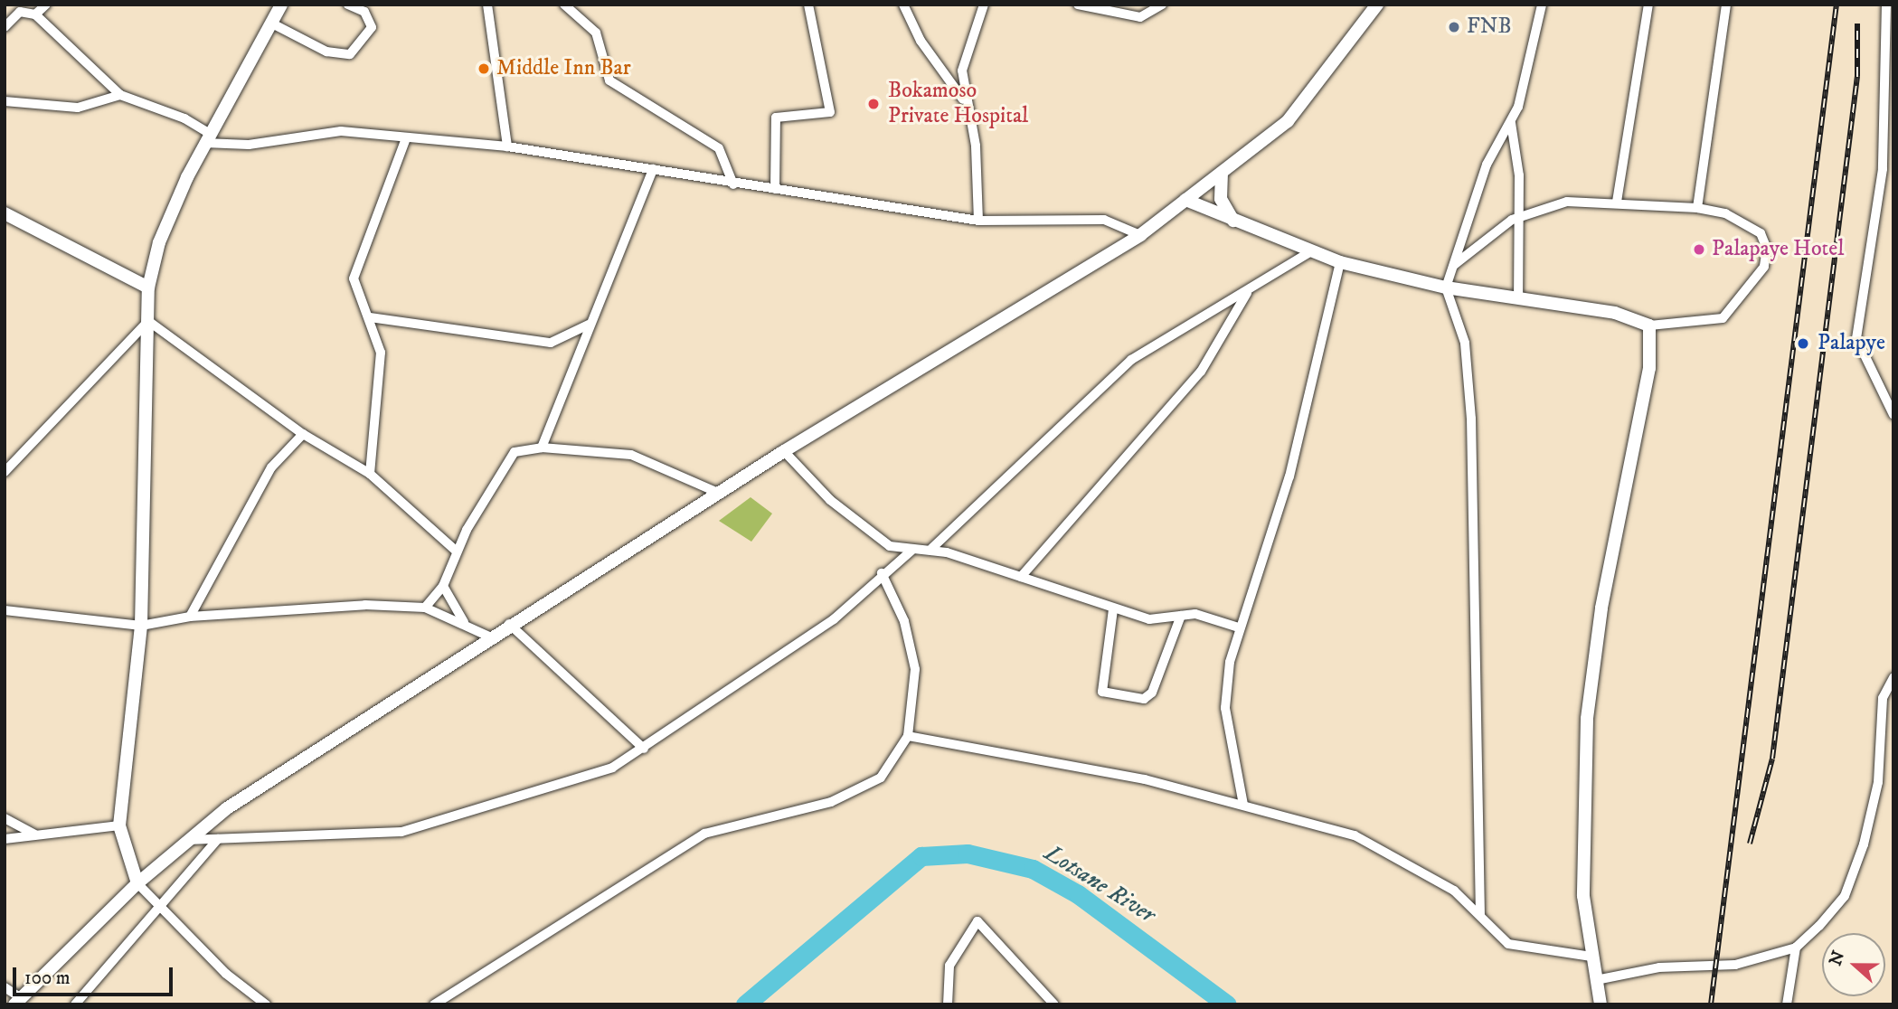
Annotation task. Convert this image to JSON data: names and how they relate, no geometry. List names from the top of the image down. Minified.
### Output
{"water":["Lotsane River"],"places":["FNB","Middle Inn Bar","Bokamoso Private Hospital","Palapaye Hotel","Palapye"],"scale_bar":"100 m","north":"left"}
